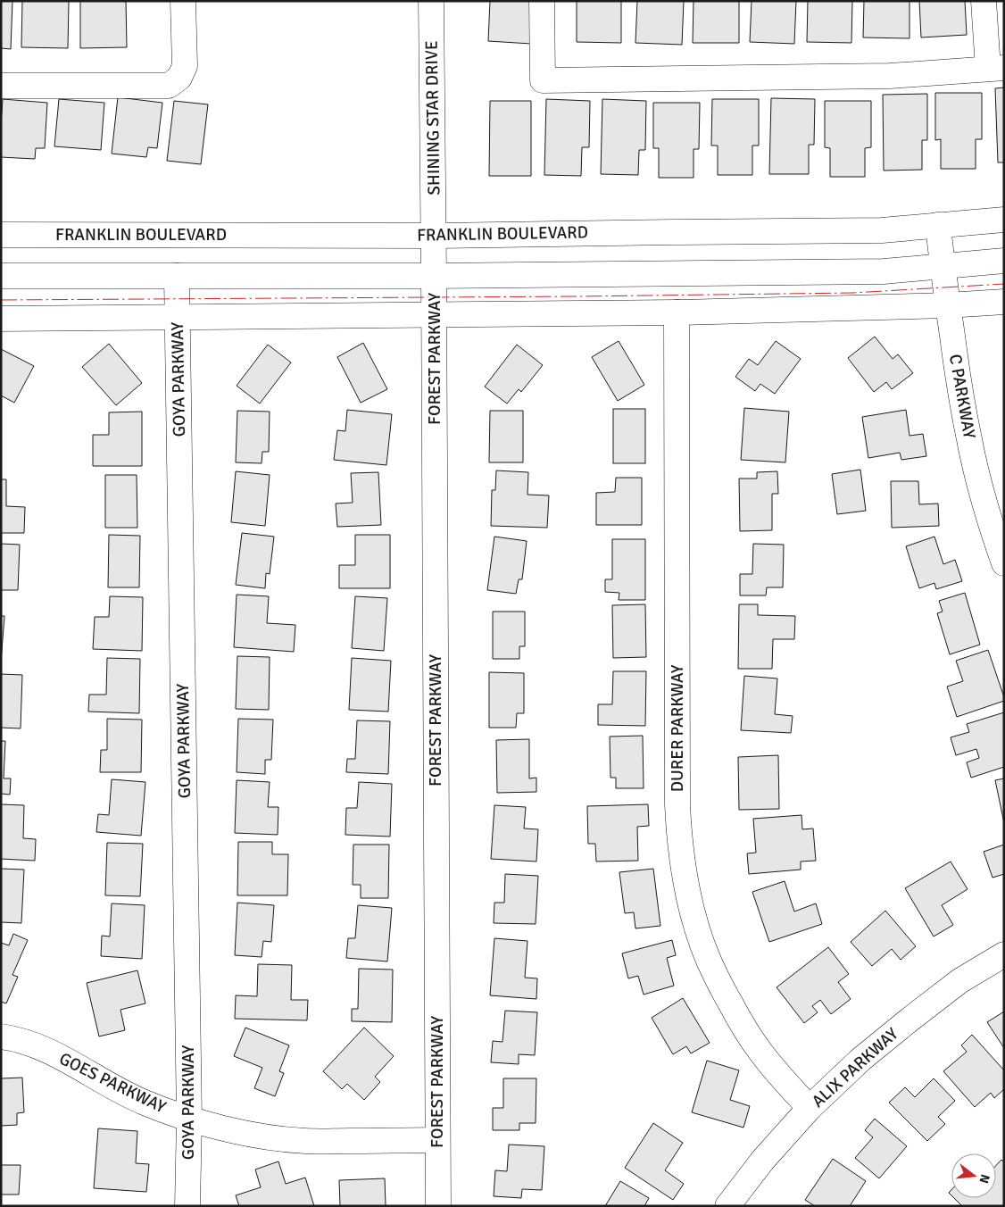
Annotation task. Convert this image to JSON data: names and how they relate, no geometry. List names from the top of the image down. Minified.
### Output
{"streets":{"street":["SHINING STAR DRIVE","FRANKLIN BOULEVARD","FOREST PARKWAY","GOYA PARKWAY","C PARKWAY","DURER PARKWAY","ALIX PARKWAY","GOES PARKWAY"]},"crossings":[["SHINING STAR DRIVE","FRANKLIN BOULEVARD"],["SHINING STAR DRIVE","FOREST PARKWAY"],["FRANKLIN BOULEVARD","FOREST PARKWAY"],["FRANKLIN BOULEVARD","C PARKWAY"],["FOREST PARKWAY","GOES PARKWAY"],["GOYA PARKWAY","GOES PARKWAY"],["DURER PARKWAY","ALIX PARKWAY"]],"north":"right"}
